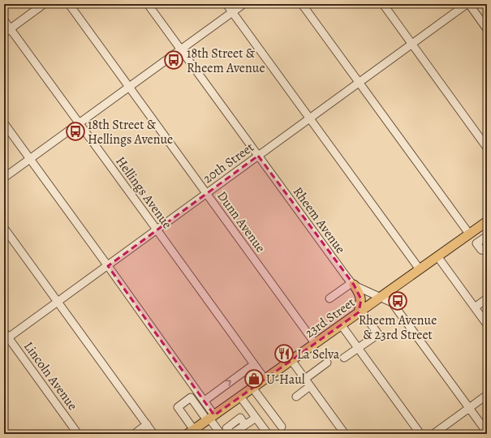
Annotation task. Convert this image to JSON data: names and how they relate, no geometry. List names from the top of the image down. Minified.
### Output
{"streets":{"main road":["23rd Street"],"street":["20th Street","Hellings Avenue","Rheem Avenue","Dunn Avenue","Lincoln Avenue"]},"crossings":[["20th Street","Hellings Avenue"],["20th Street","Rheem Avenue"],["20th Street","Dunn Avenue"],["20th Street","Lincoln Avenue"],["Hellings Avenue","23rd Street"],["Rheem Avenue","23rd Street"],["Dunn Avenue","23rd Street"]],"places":{"bus stop":["18th Street & Rheem Avenue","18th Street & Hellings Avenue","Rheem Avenue & 23rd Street"],"restaurant":["La Selva"],"shop":["U-Haul"]}}
